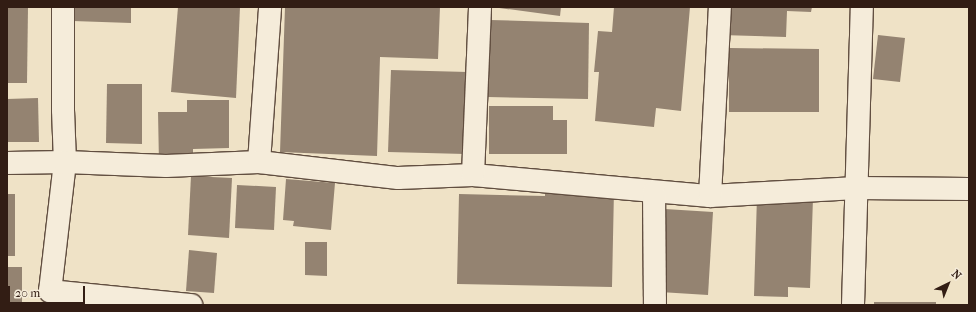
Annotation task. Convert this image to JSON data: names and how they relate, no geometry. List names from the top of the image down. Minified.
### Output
{"scale_bar":"20 m","north":"top right"}
